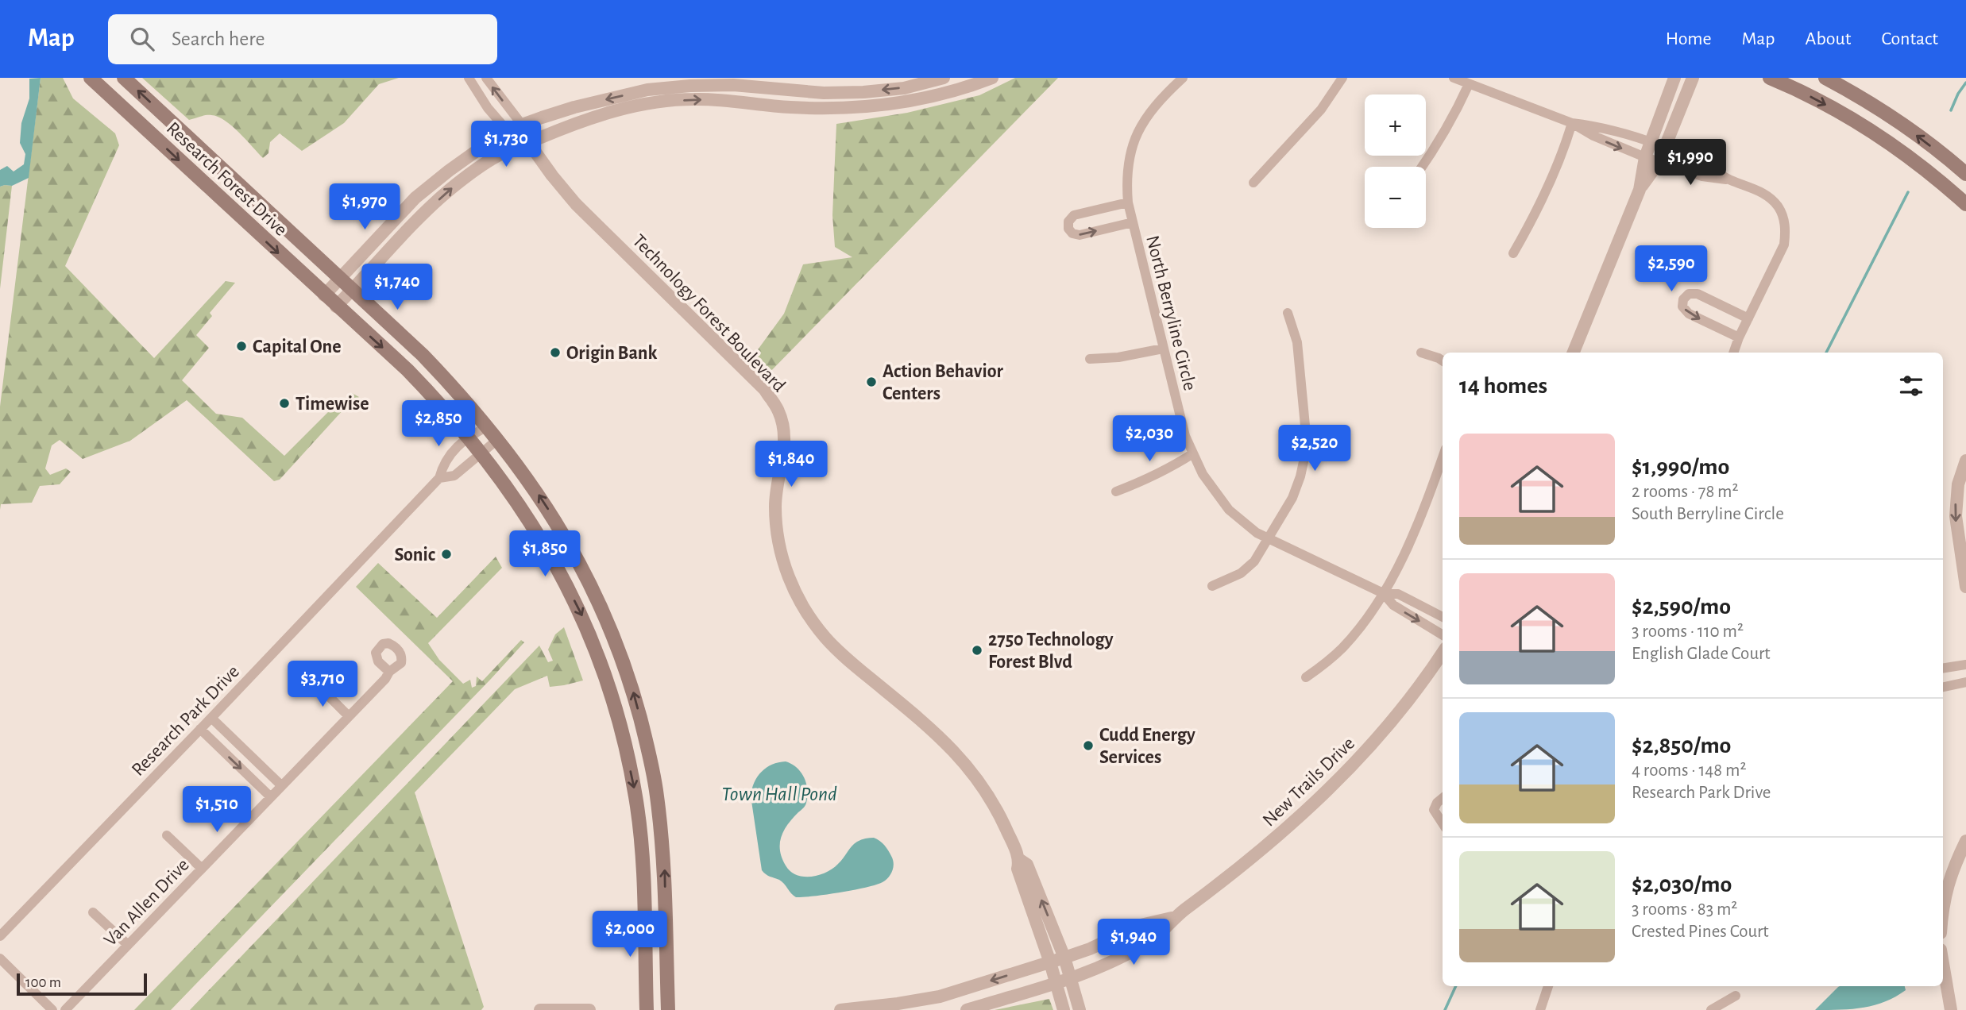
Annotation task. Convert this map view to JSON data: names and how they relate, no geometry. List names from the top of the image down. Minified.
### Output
{"streets":{"main road":["Research Forest Drive"],"street":["Technology Forest Boulevard","North Berryline Circle","Research Park Drive","New Trails Drive","Van Allen Drive"]},"crossings":[["Research Forest Drive","Research Park Drive"],["Technology Forest Boulevard","New Trails Drive"]],"water":["Town Hall Pond"],"places":["Capital One","Origin Bank","Action Behavior Centers","Timewise","Sonic","2750 Technology Forest Blvd","Cudd Energy Services"],"scale_bar":"100 m","page":{"header":"Map","search":"Search here","nav":["Home","Map","About","Contact"],"map_buttons":["+","−"],"price":["$1,730","$1,990","$1,970","$2,590","$1,740","$2,850","$2,030","$2,520","$1,840","$1,850","$3,710","$1,510","$2,000","$1,940"],"heading":"14 homes","list":[{"name":"$1,990/mo","note":"2 rooms · 78 m² · South Berryline Circle"},{"name":"$2,590/mo","note":"3 rooms · 110 m² · English Glade Court"},{"name":"$2,850/mo","note":"4 rooms · 148 m² · Research Park Drive"},{"name":"$2,030/mo","note":"3 rooms · 83 m² · Crested Pines Court"}],"scale":"100 m"}}
